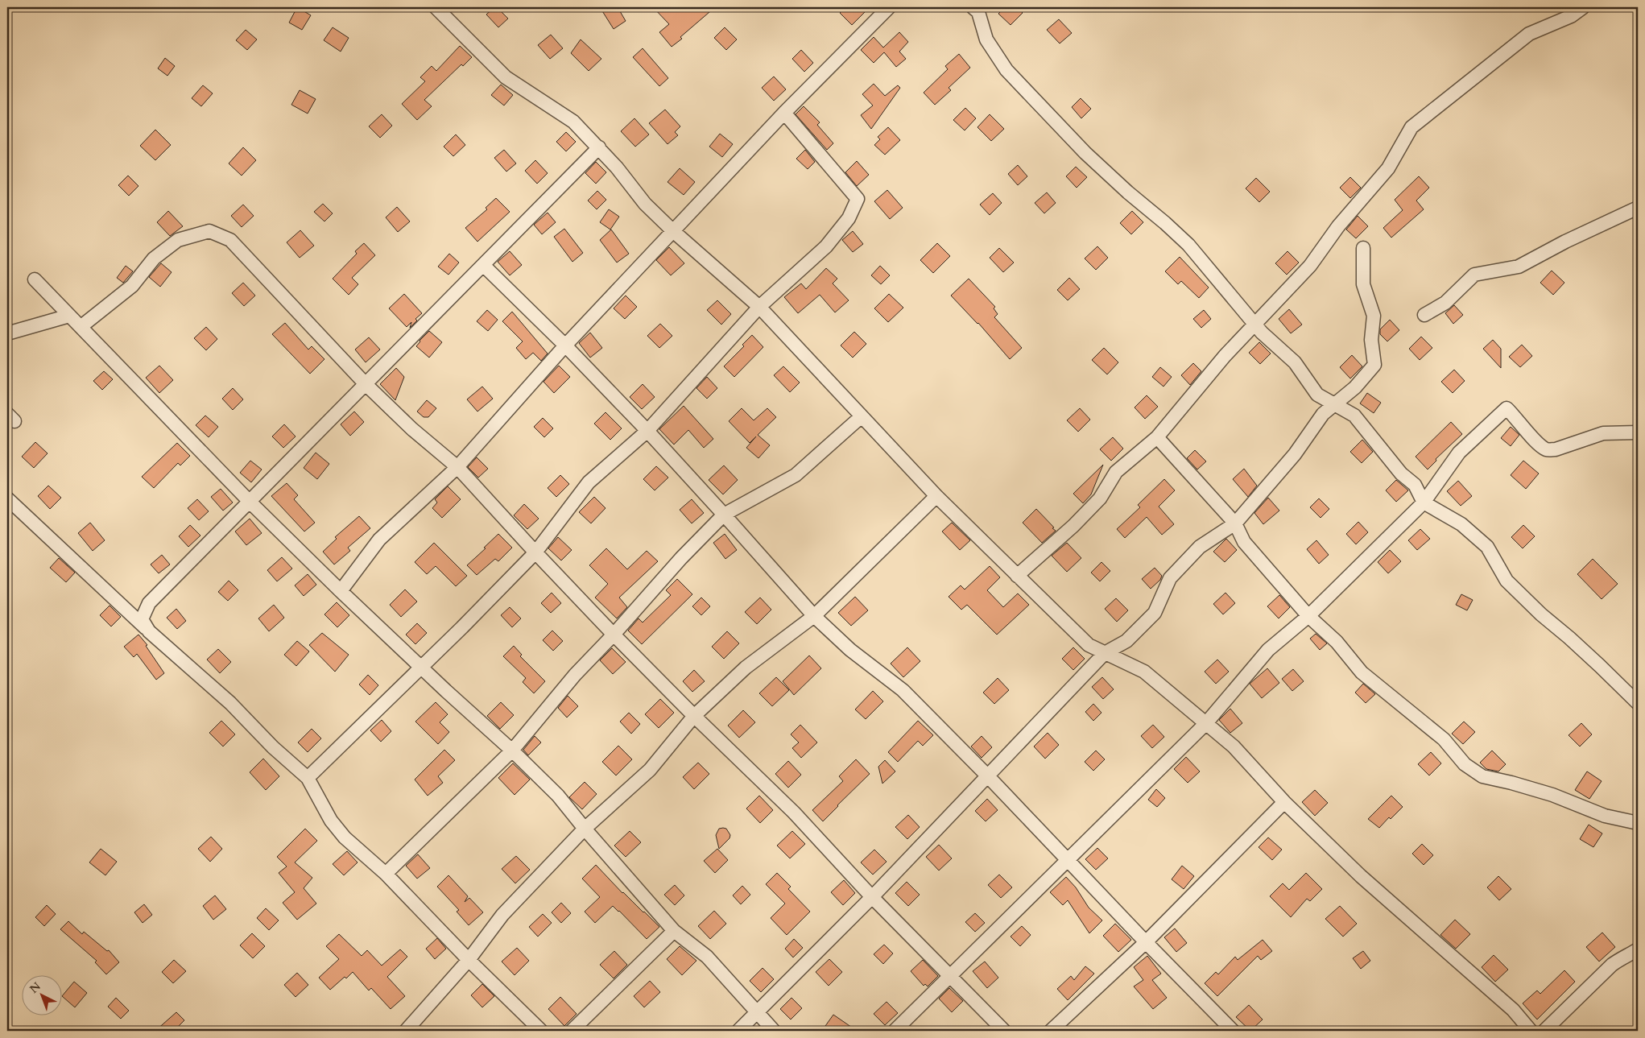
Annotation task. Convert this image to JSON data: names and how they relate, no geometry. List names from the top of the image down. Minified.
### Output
{"north":"top left"}
